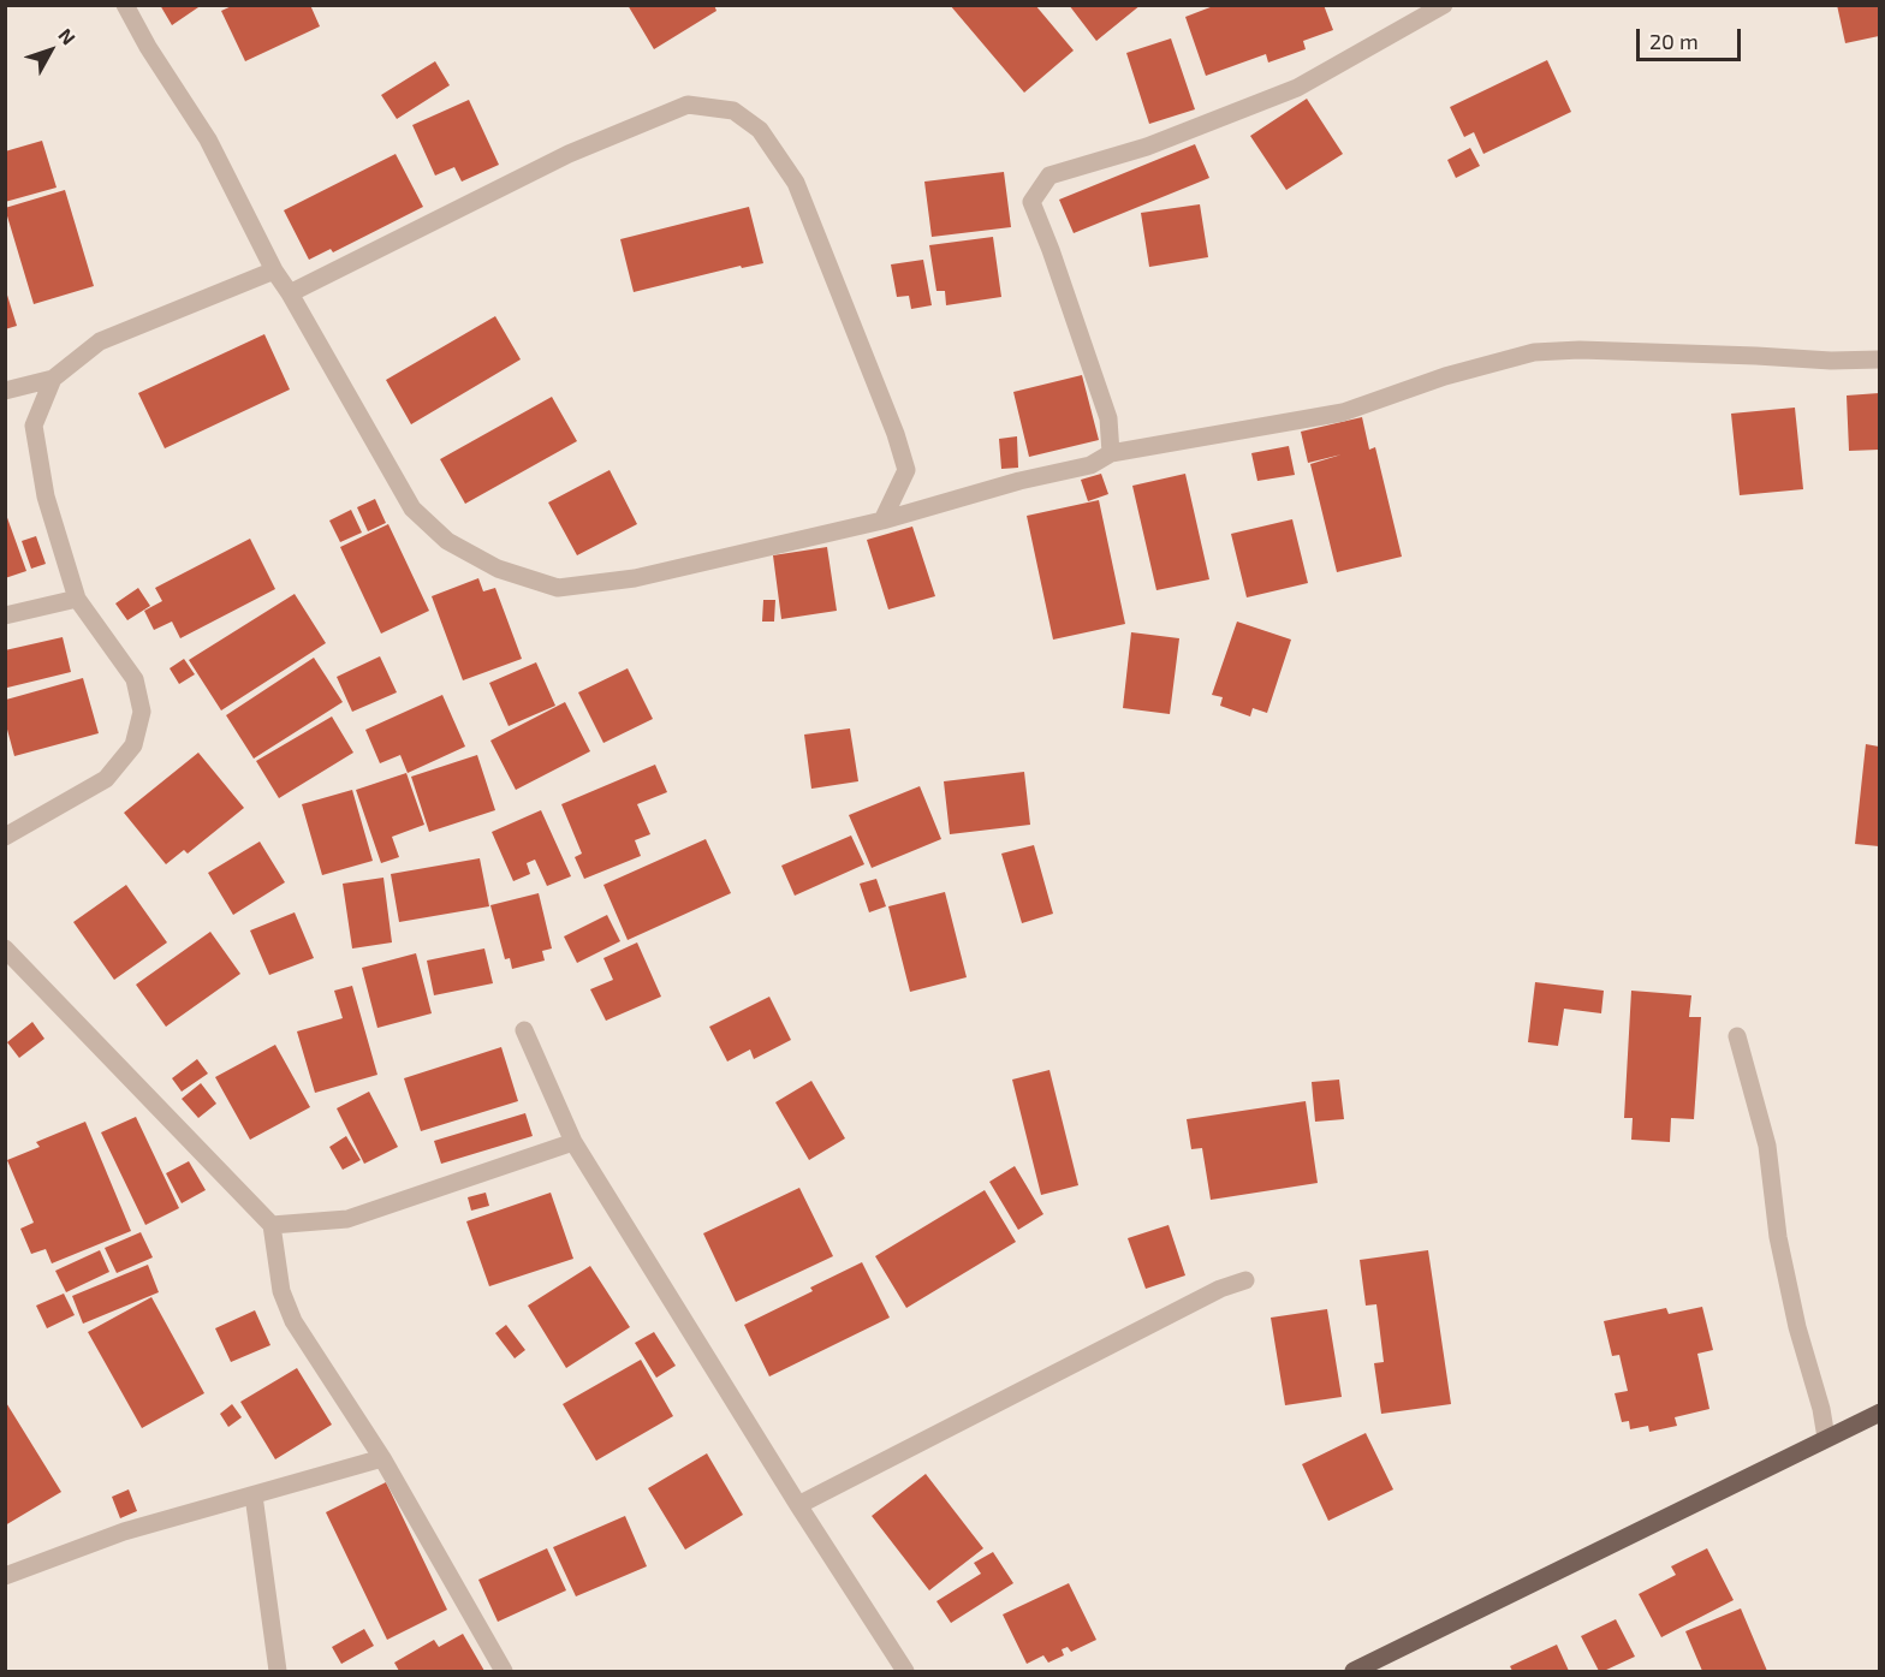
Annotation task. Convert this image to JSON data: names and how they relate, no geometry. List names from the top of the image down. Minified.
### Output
{"scale_bar":"20 m","north":"top right"}
